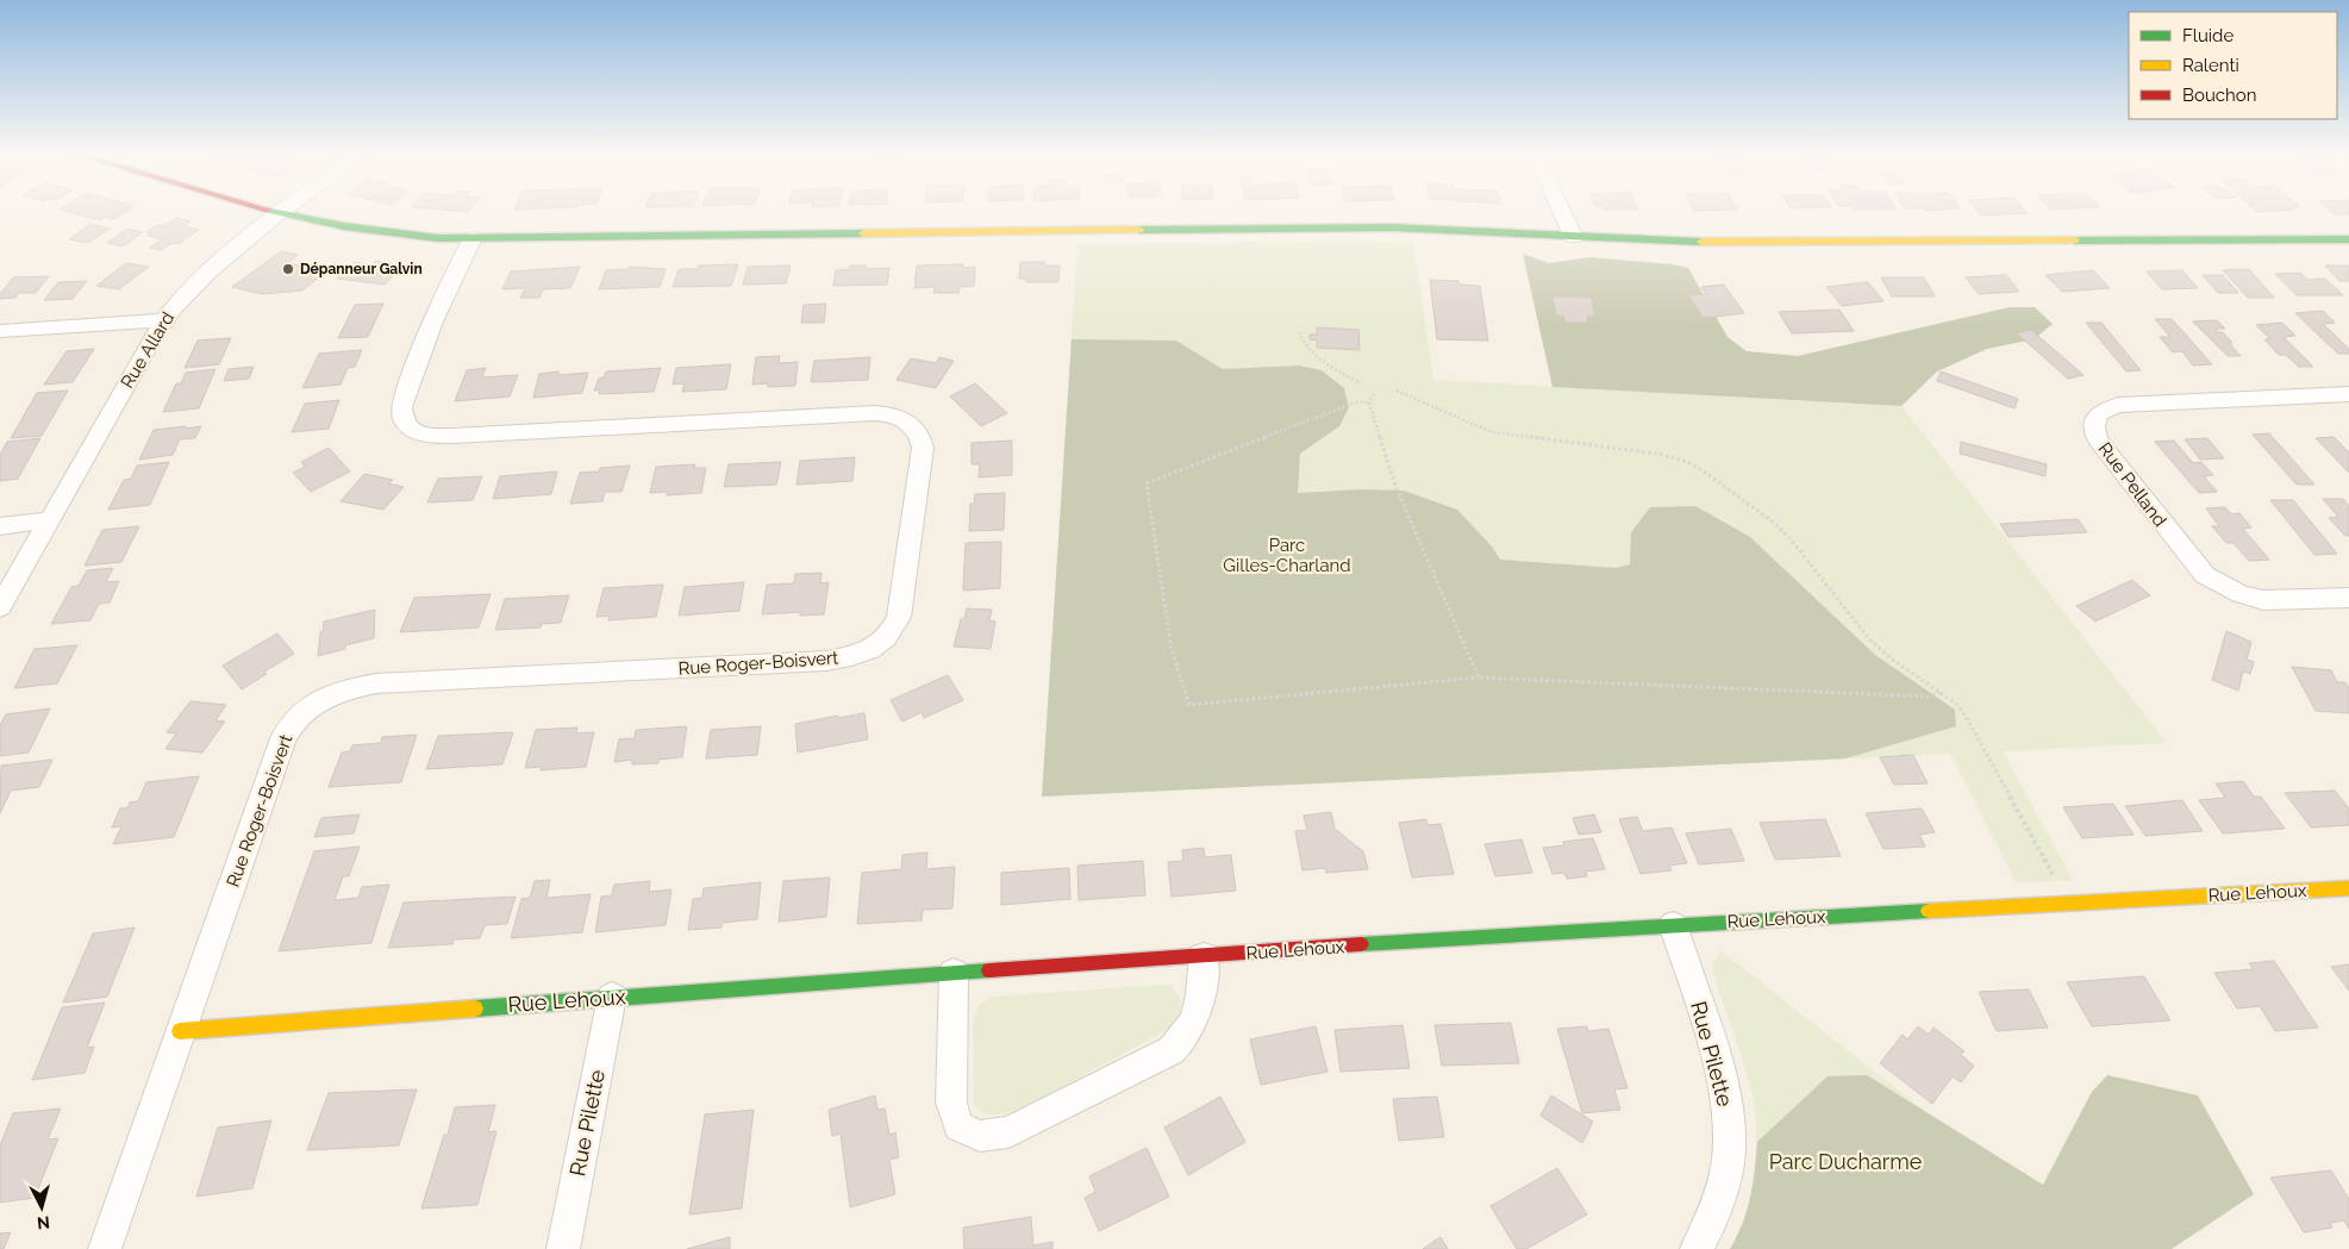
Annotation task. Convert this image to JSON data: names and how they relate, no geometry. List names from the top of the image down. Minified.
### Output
{"streets":{"street":["Rue Allard","Rue Pelland","Rue Roger-Boisvert","Rue Lehoux","Rue Pilette"]},"crossings":[["Rue Roger-Boisvert","Rue Lehoux"],["Rue Lehoux","Rue Pilette"]],"parks":["Parc Gilles-Charland","Parc Ducharme"],"places":["Dépanneur Galvin"],"legend":["Fluide","Ralenti","Bouchon"],"north":"bottom"}
